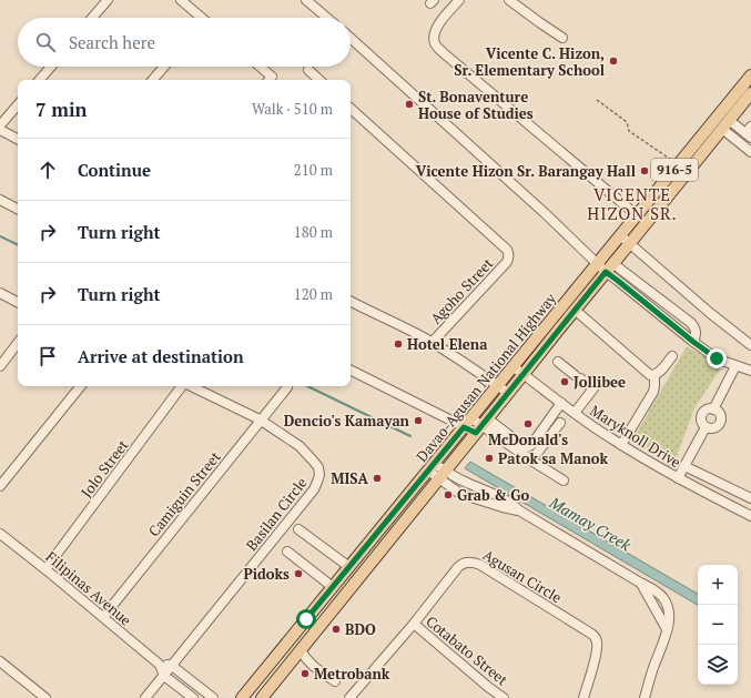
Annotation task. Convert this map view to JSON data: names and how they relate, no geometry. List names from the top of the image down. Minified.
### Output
{"streets":{"main road":["916-5","Davao-Agusan National Highway"],"street":["Agoho Street","Maryknoll Drive","Jolo Street","Camiguin Street","Basilan Circle","Agusan Circle","Filipinas Avenue","Cotabato Street"]},"crossings":[["Davao-Agusan National Highway","Maryknoll Drive"],["Jolo Street","Filipinas Avenue"],["Camiguin Street","Basilan Circle"],["Camiguin Street","Filipinas Avenue"],["Basilan Circle","Filipinas Avenue"],["Agusan Circle","Cotabato Street"]],"districts":["VICENTE HIZON SR."],"water":["Mamay Creek"],"places":["Vicente C. Hizon, Sr. Elementary School","St. Bonaventure House of Studies","Vicente Hizon Sr. Barangay Hall","Hotel Elena","Jollibee","Dencio's Kamayan","McDonald's","Patok sa Manok","MISA","Grab & Go","Pidoks","BDO","Metrobank"],"page":{"search":"Search here","heading":["7 min","Walk · 510 m"],"list":[["Continue","210 m"],["Turn right","180 m"],["Turn right","120 m"],"Arrive at destination"],"map_buttons":["+","−"]}}
